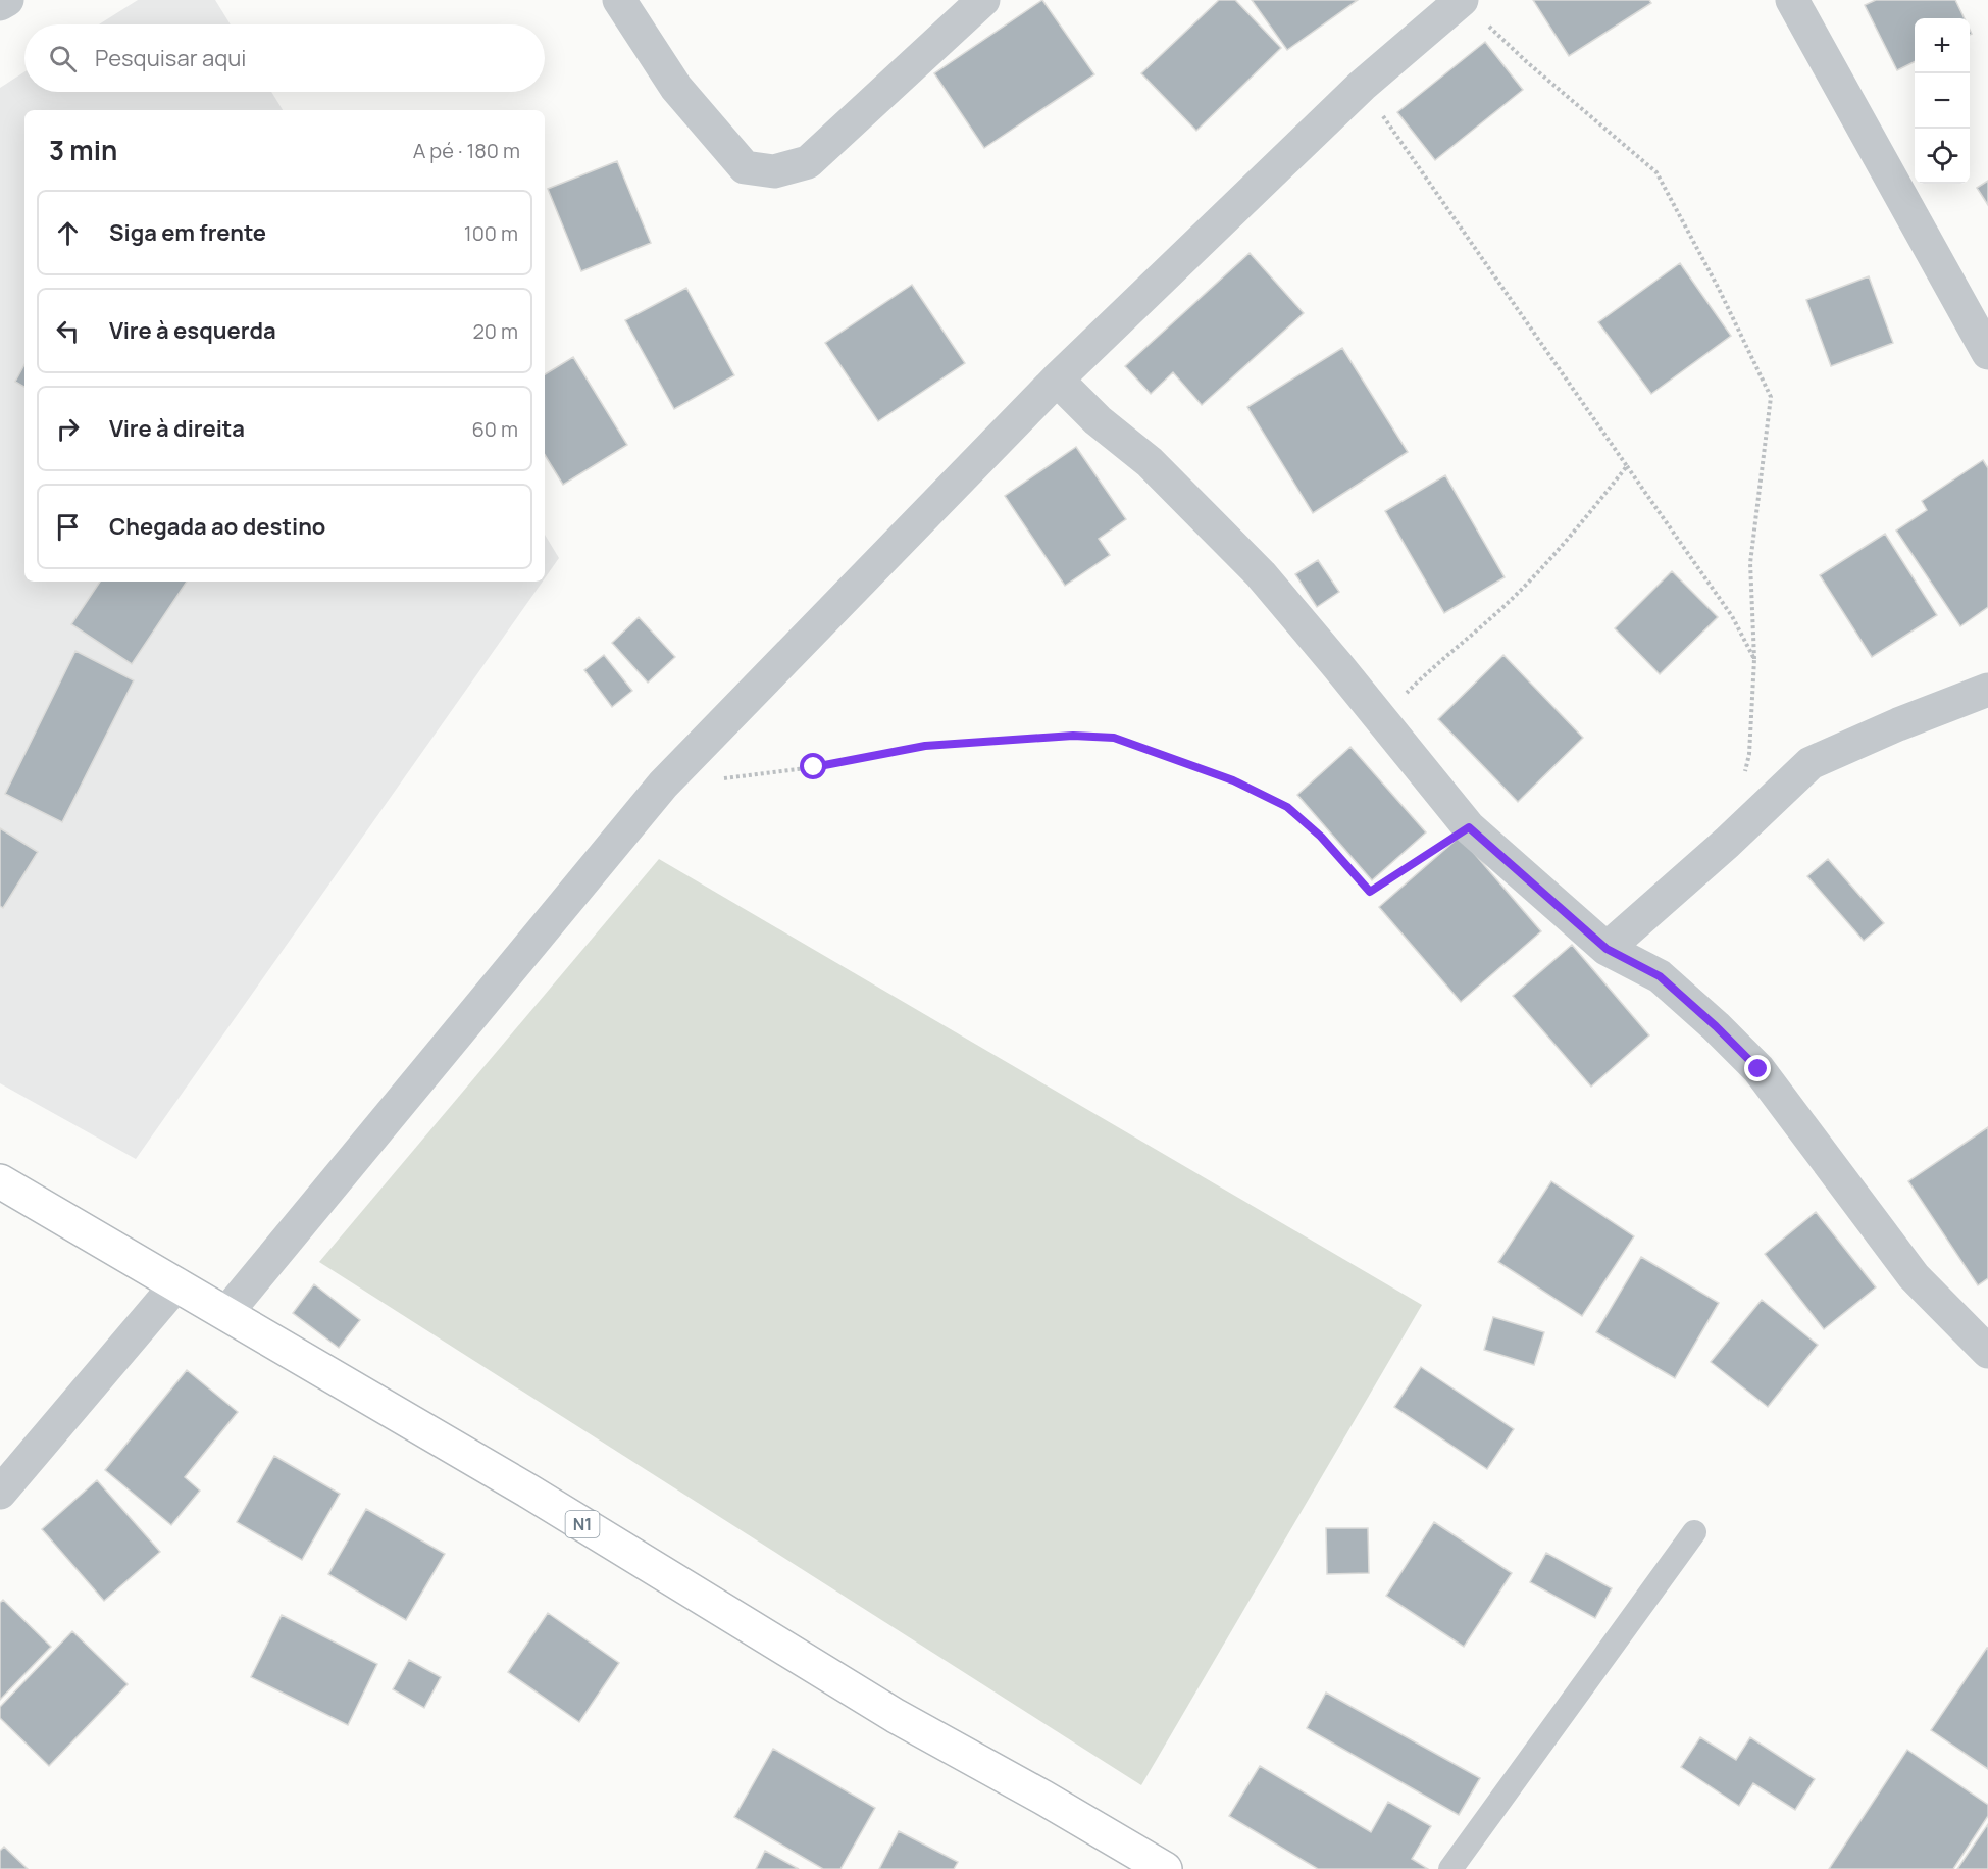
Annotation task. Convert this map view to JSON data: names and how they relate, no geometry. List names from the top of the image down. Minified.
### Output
{"streets":{"main road":["N1"]},"page":{"map_buttons":["+","−"],"search":"Pesquisar aqui","heading":["3 min","A pé · 180 m"],"list":[["Siga em frente","100 m"],["Vire à esquerda","20 m"],["Vire à direita","60 m"],"Chegada ao destino"]}}
